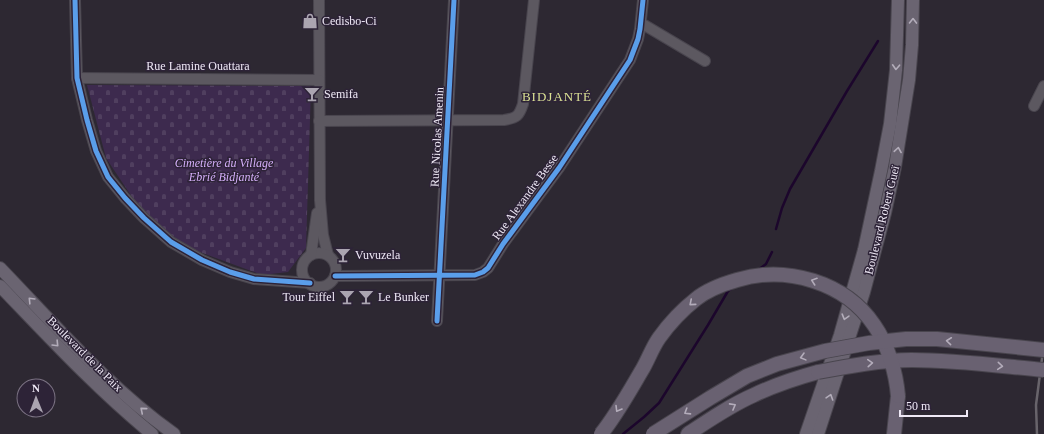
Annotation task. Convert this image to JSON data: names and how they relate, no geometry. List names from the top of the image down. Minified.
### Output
{"streets":{"main road":["Boulevard Robert Gueï","Boulevard de la Paix"],"street":["Rue Lamine Ouattara","Rue Nicolas Amenin","Rue Alexandre Besse"]},"crossings":[["Rue Nicolas Amenin","Rue Alexandre Besse"]],"districts":["BIDJANTÉ"],"parks":["Cimetière du Village Ebrié Bidjanté"],"places":{"shop":["Cedisbo-Ci"],"bar":["Semifa","Vuvuzela","Tour Eiffel","Le Bunker"]},"scale_bar":"50 m","north":"top"}
